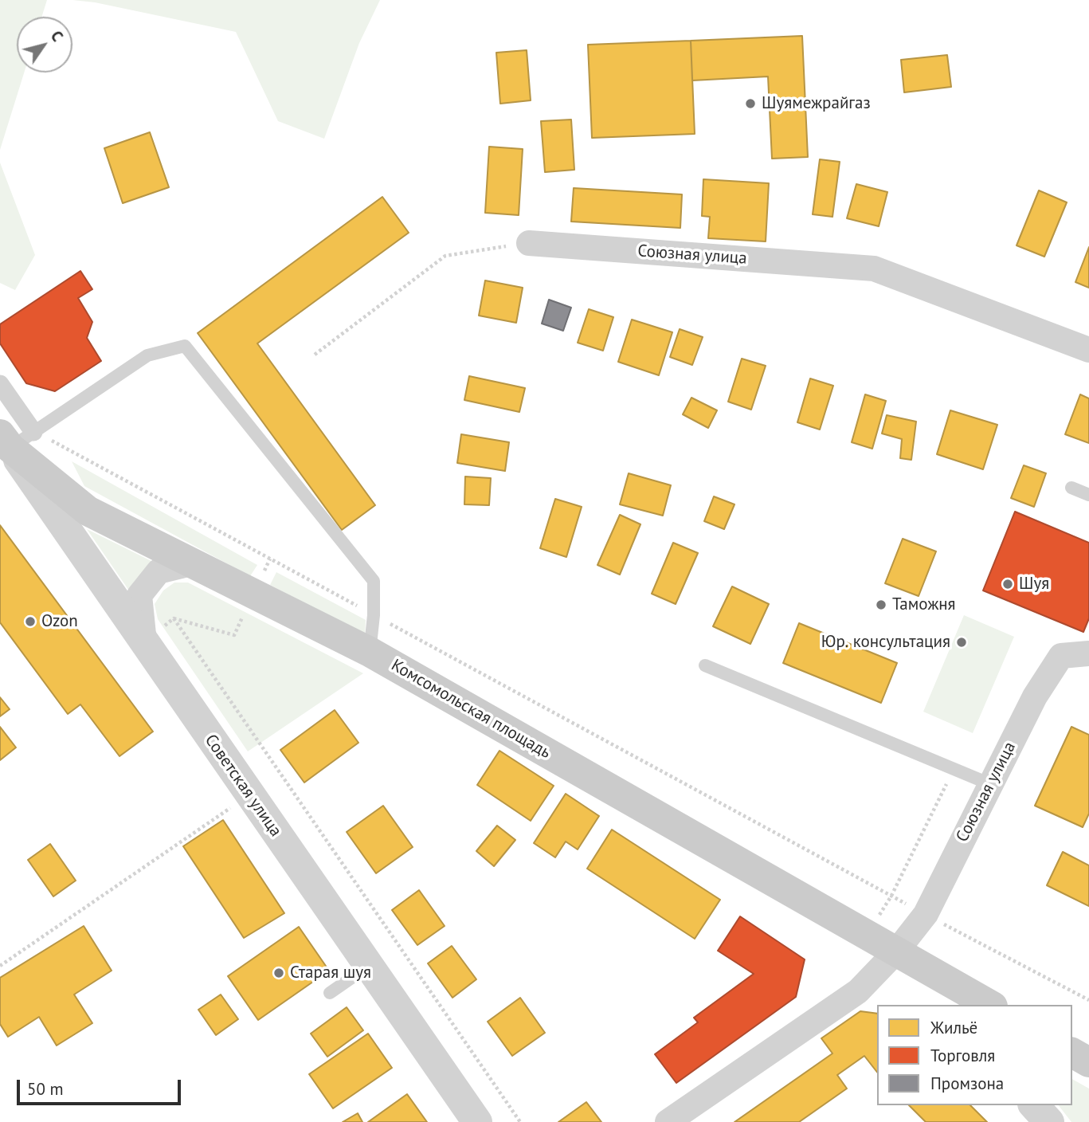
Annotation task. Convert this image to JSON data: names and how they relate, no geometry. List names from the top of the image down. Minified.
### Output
{"streets":{"main road":["Комсомольская площадь"],"street":["Союзная улица","Советская улица"]},"crossings":[["Союзная улица","Комсомольская площадь"],["Комсомольская площадь","Советская улица"]],"places":["Шуямежрайгаз","Шуя","Таможня","Ozon","Юр. консультация","Старая шуя"],"legend":["Жильё","Торговля","Промзона"],"scale_bar":"50 m","north":"top right"}
